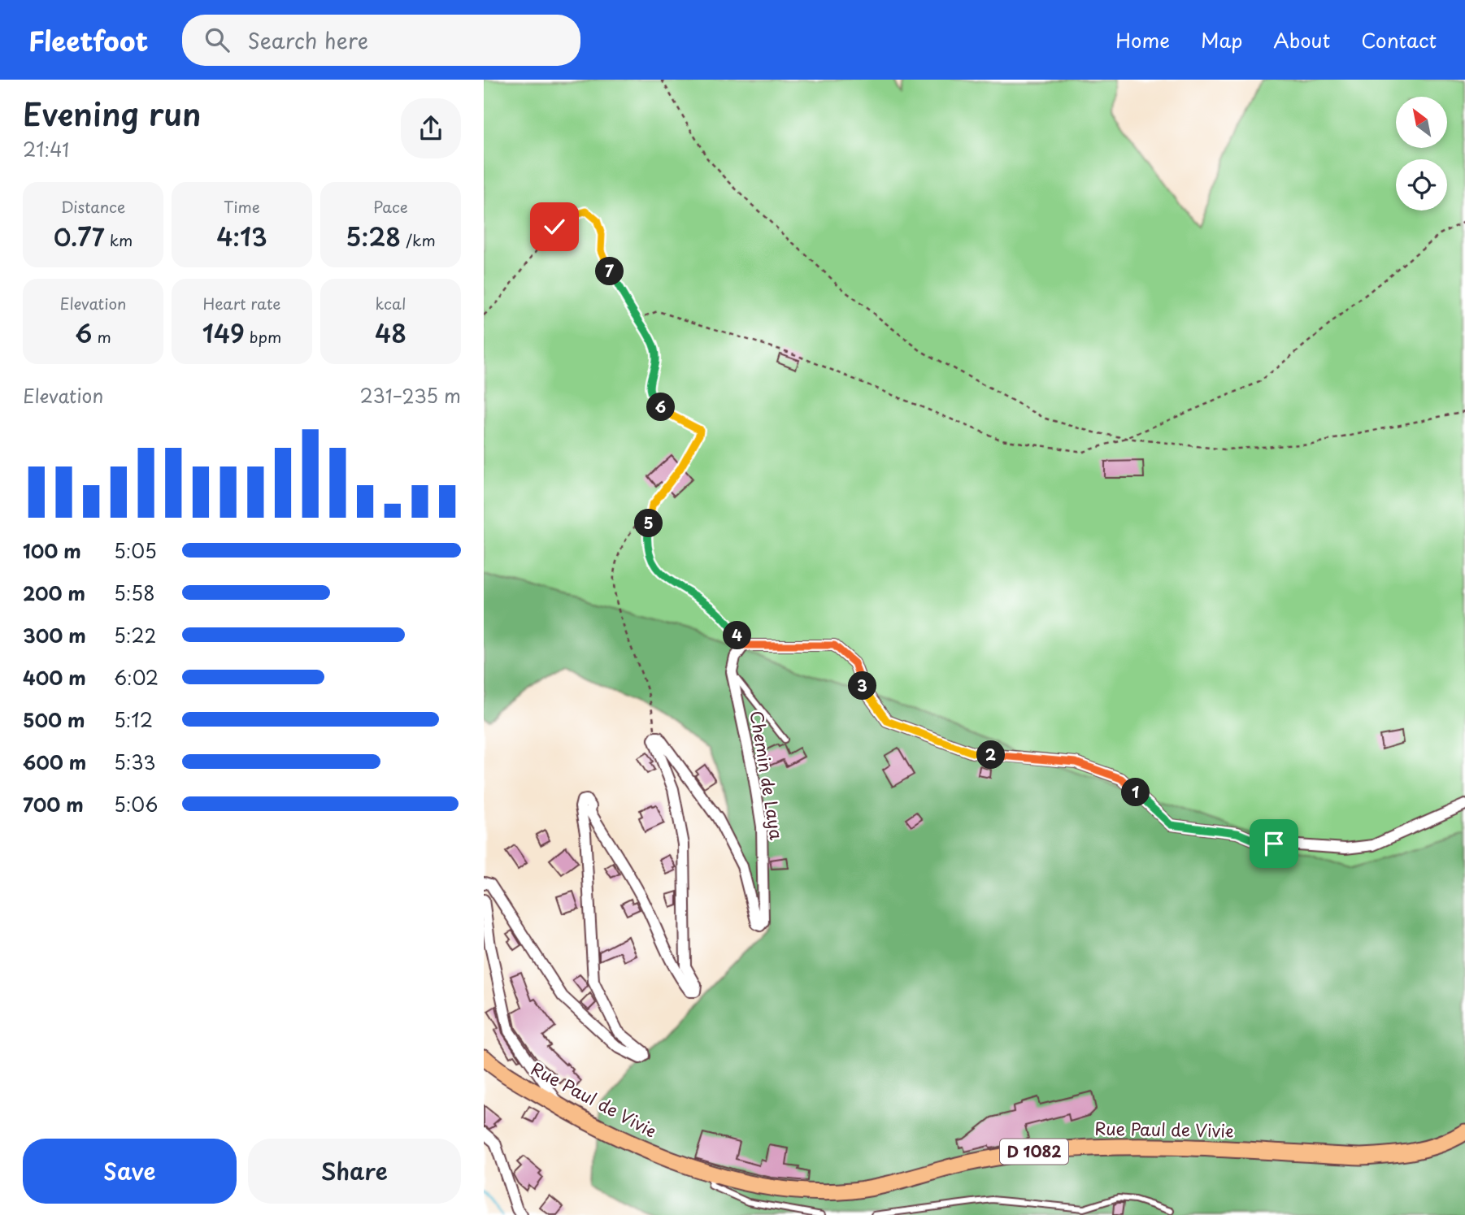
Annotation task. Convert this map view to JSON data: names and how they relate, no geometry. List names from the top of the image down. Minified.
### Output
{"streets":{"main road":["Rue Paul de Vivie","D 1082"],"street":["Chemin de Laya"]},"north":"top left","page":{"header":"Fleetfoot","search":"Search here","nav":["Home","Map","About","Contact"],"heading":["Evening run","21:41"],"stats":[["Distance","0.77 km"],["Time","4:13"],["Pace","5:28 /km"],["Elevation","6 m"],["Heart rate","149 bpm"],["kcal","48"]],"pins":["7","6","5","4","3","2","1"],"chart":["Elevation","231–235 m"],"list":[{"name":"100 m","note":"5:05"},{"name":"200 m","note":"5:58"},{"name":"300 m","note":"5:22"},{"name":"400 m","note":"6:02"},{"name":"500 m","note":"5:12"},{"name":"600 m","note":"5:33"},{"name":"700 m","note":"5:06"}],"buttons":["Save","Share"]}}
